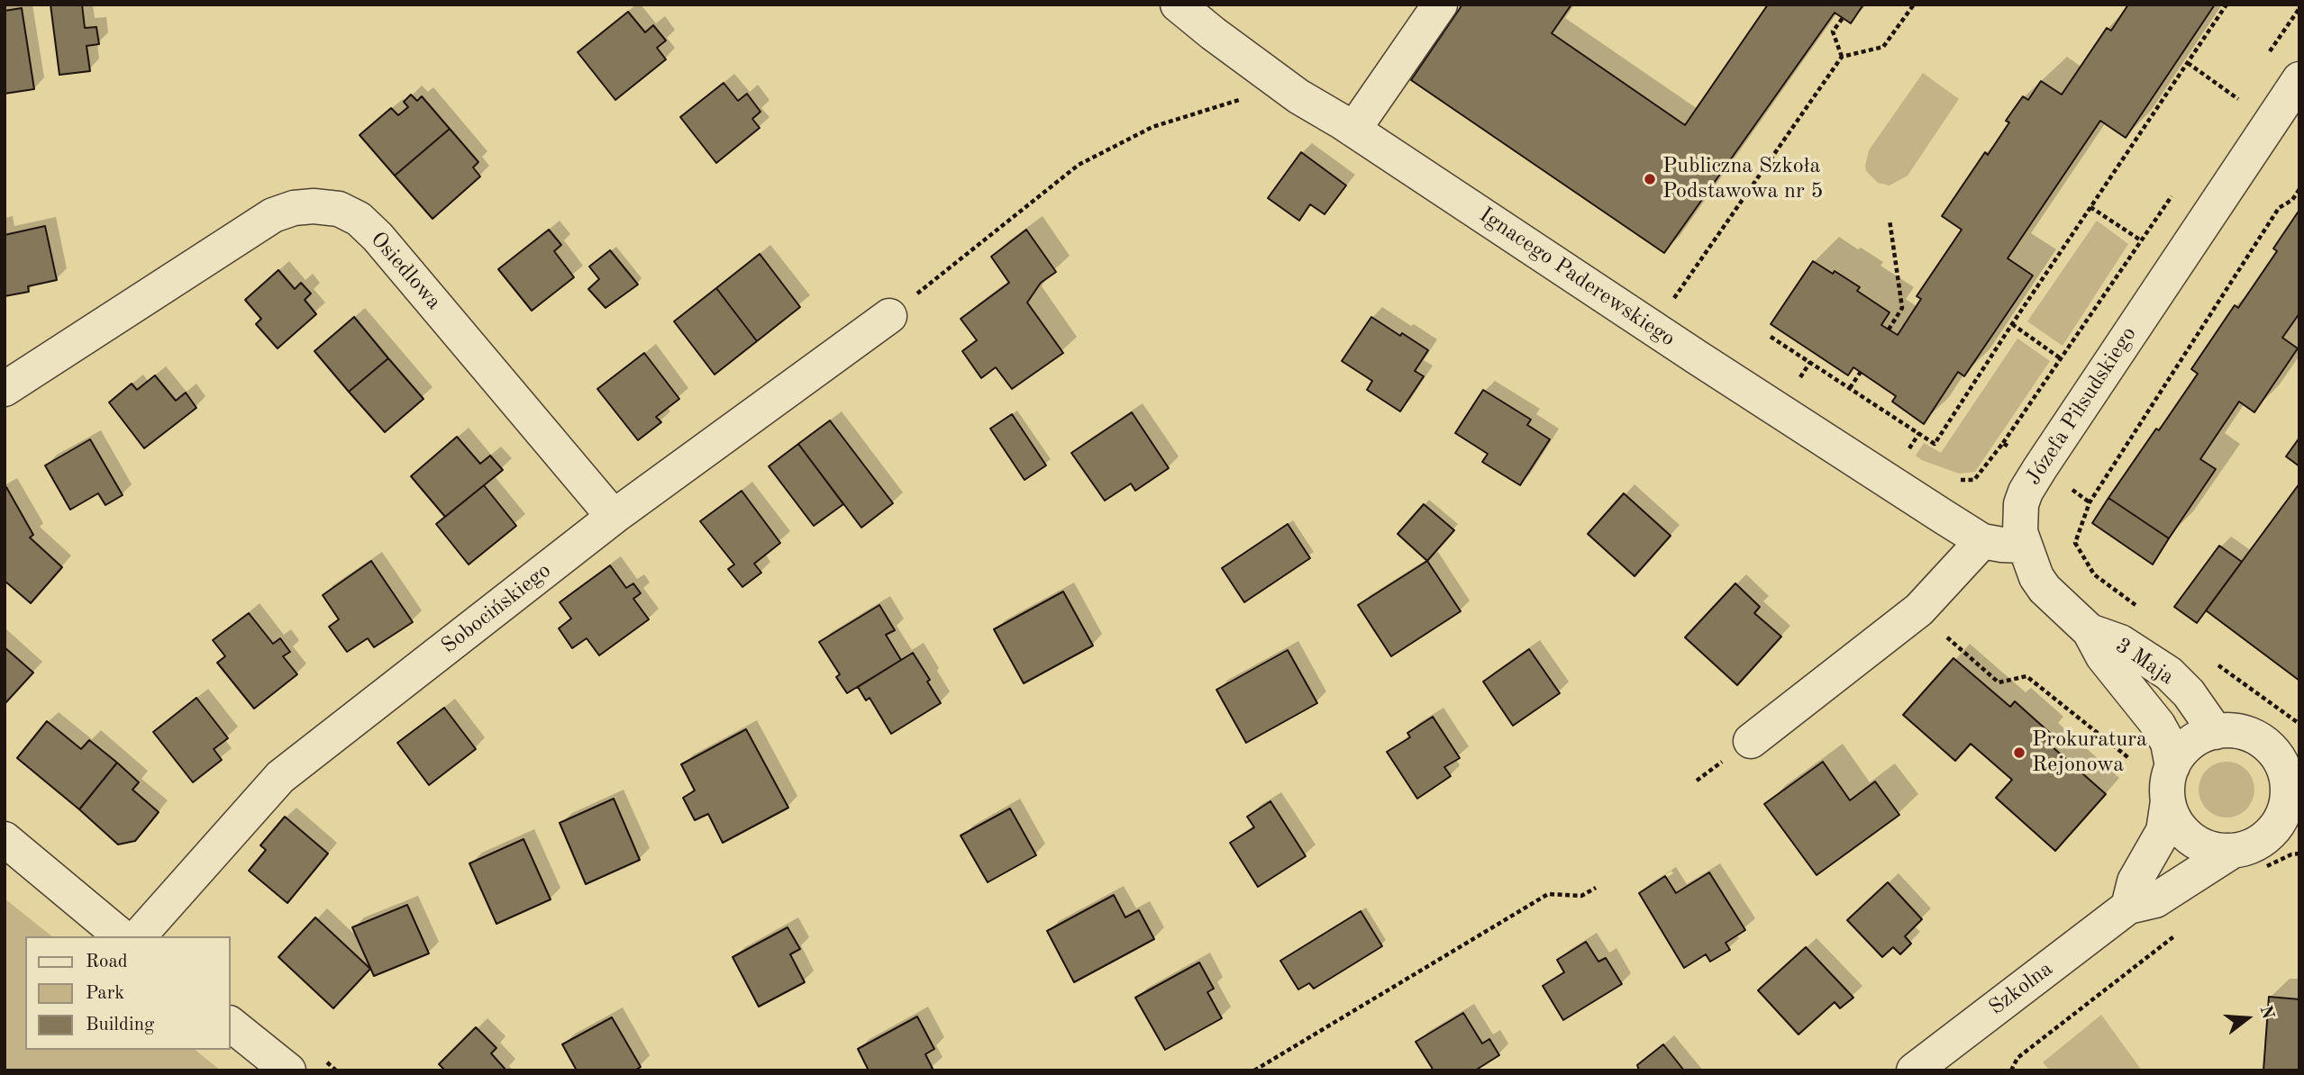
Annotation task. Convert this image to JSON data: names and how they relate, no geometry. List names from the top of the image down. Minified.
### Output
{"streets":{"street":["Osiedlowa","Ignacego Paderewskiego","Józefa Piłsudskiego","Sobocińskiego","3 Maja","Szkolna"]},"crossings":[["Osiedlowa","Sobocińskiego"],["Józefa Piłsudskiego","3 Maja"],["3 Maja","Szkolna"]],"places":["Publiczna Szkoła Podstawowa nr 5","Prokuratura Rejonowa"],"legend":["Road","Park","Building"],"north":"right"}
